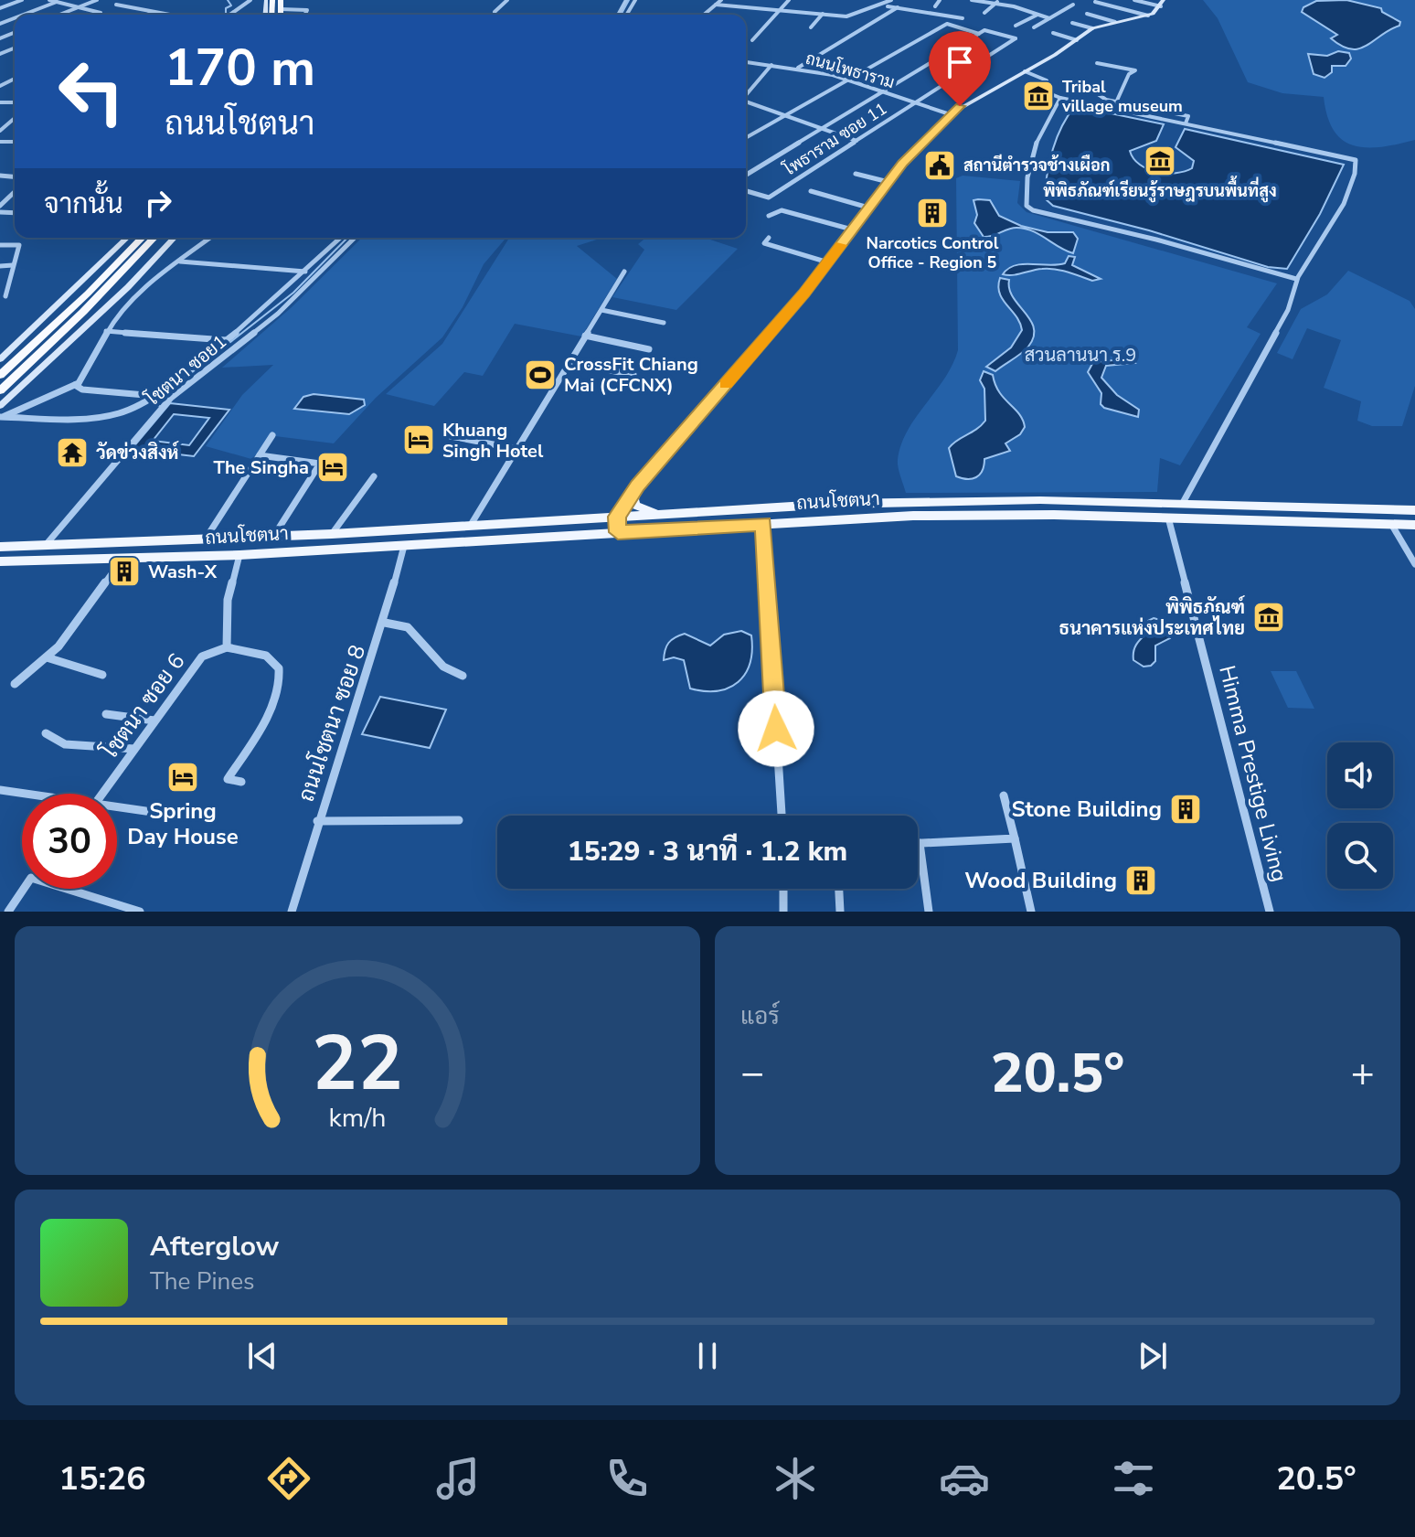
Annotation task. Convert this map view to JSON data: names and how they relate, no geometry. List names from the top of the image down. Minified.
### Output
{"streets":{"main road":["ถนนโชตนา"],"street":["ถนนโพธาราม","โพธาราม ซอย 11","โชตนา ซอย1","โชตนา ซอย 6","ถนนโชตนา ซอย 8","Himma Prestige Living"]},"crossings":[["ถนนโพธาราม","โพธาราม ซอย 11"],["โชตนา ซอย1","ถนนโชตนา"],["ถนนโชตนา","ถนนโชตนา ซอย 8"],["ถนนโชตนา","Himma Prestige Living"]],"parks":["สวนลานนา ร.9"],"places":{"museum":["Tribal village museum","พิพิธภัณฑ์เรียนรู้ราษฎรบนพื้นที่สูง","พิพิธภัณฑ์ ธนาคารแห่งประเทศไทย"],"public building":["สถานีตำรวจช้างเผือก"],"building":["Narcotics Control Office - Region 5","Wash-X","Stone Building","Wood Building"],"sports":["CrossFit Chiang Mai (CFCNX)"],"hotel":["Khuang Singh Hotel","The Singha","Spring Day House"],"temple":["วัดข่วงสิงห์"]},"page":{"turn":["170 m","ถนนโชตนา"],"then":"จากนั้น","limit":"30","trip":"15:29 · 3 นาที · 1.2 km","tile":"แอร์","heat":["−","20.5°","+"],"song":["Afterglow","The Pines"],"tabs":["15:26","20.5°"],"gauge":["22","km/h"]}}
